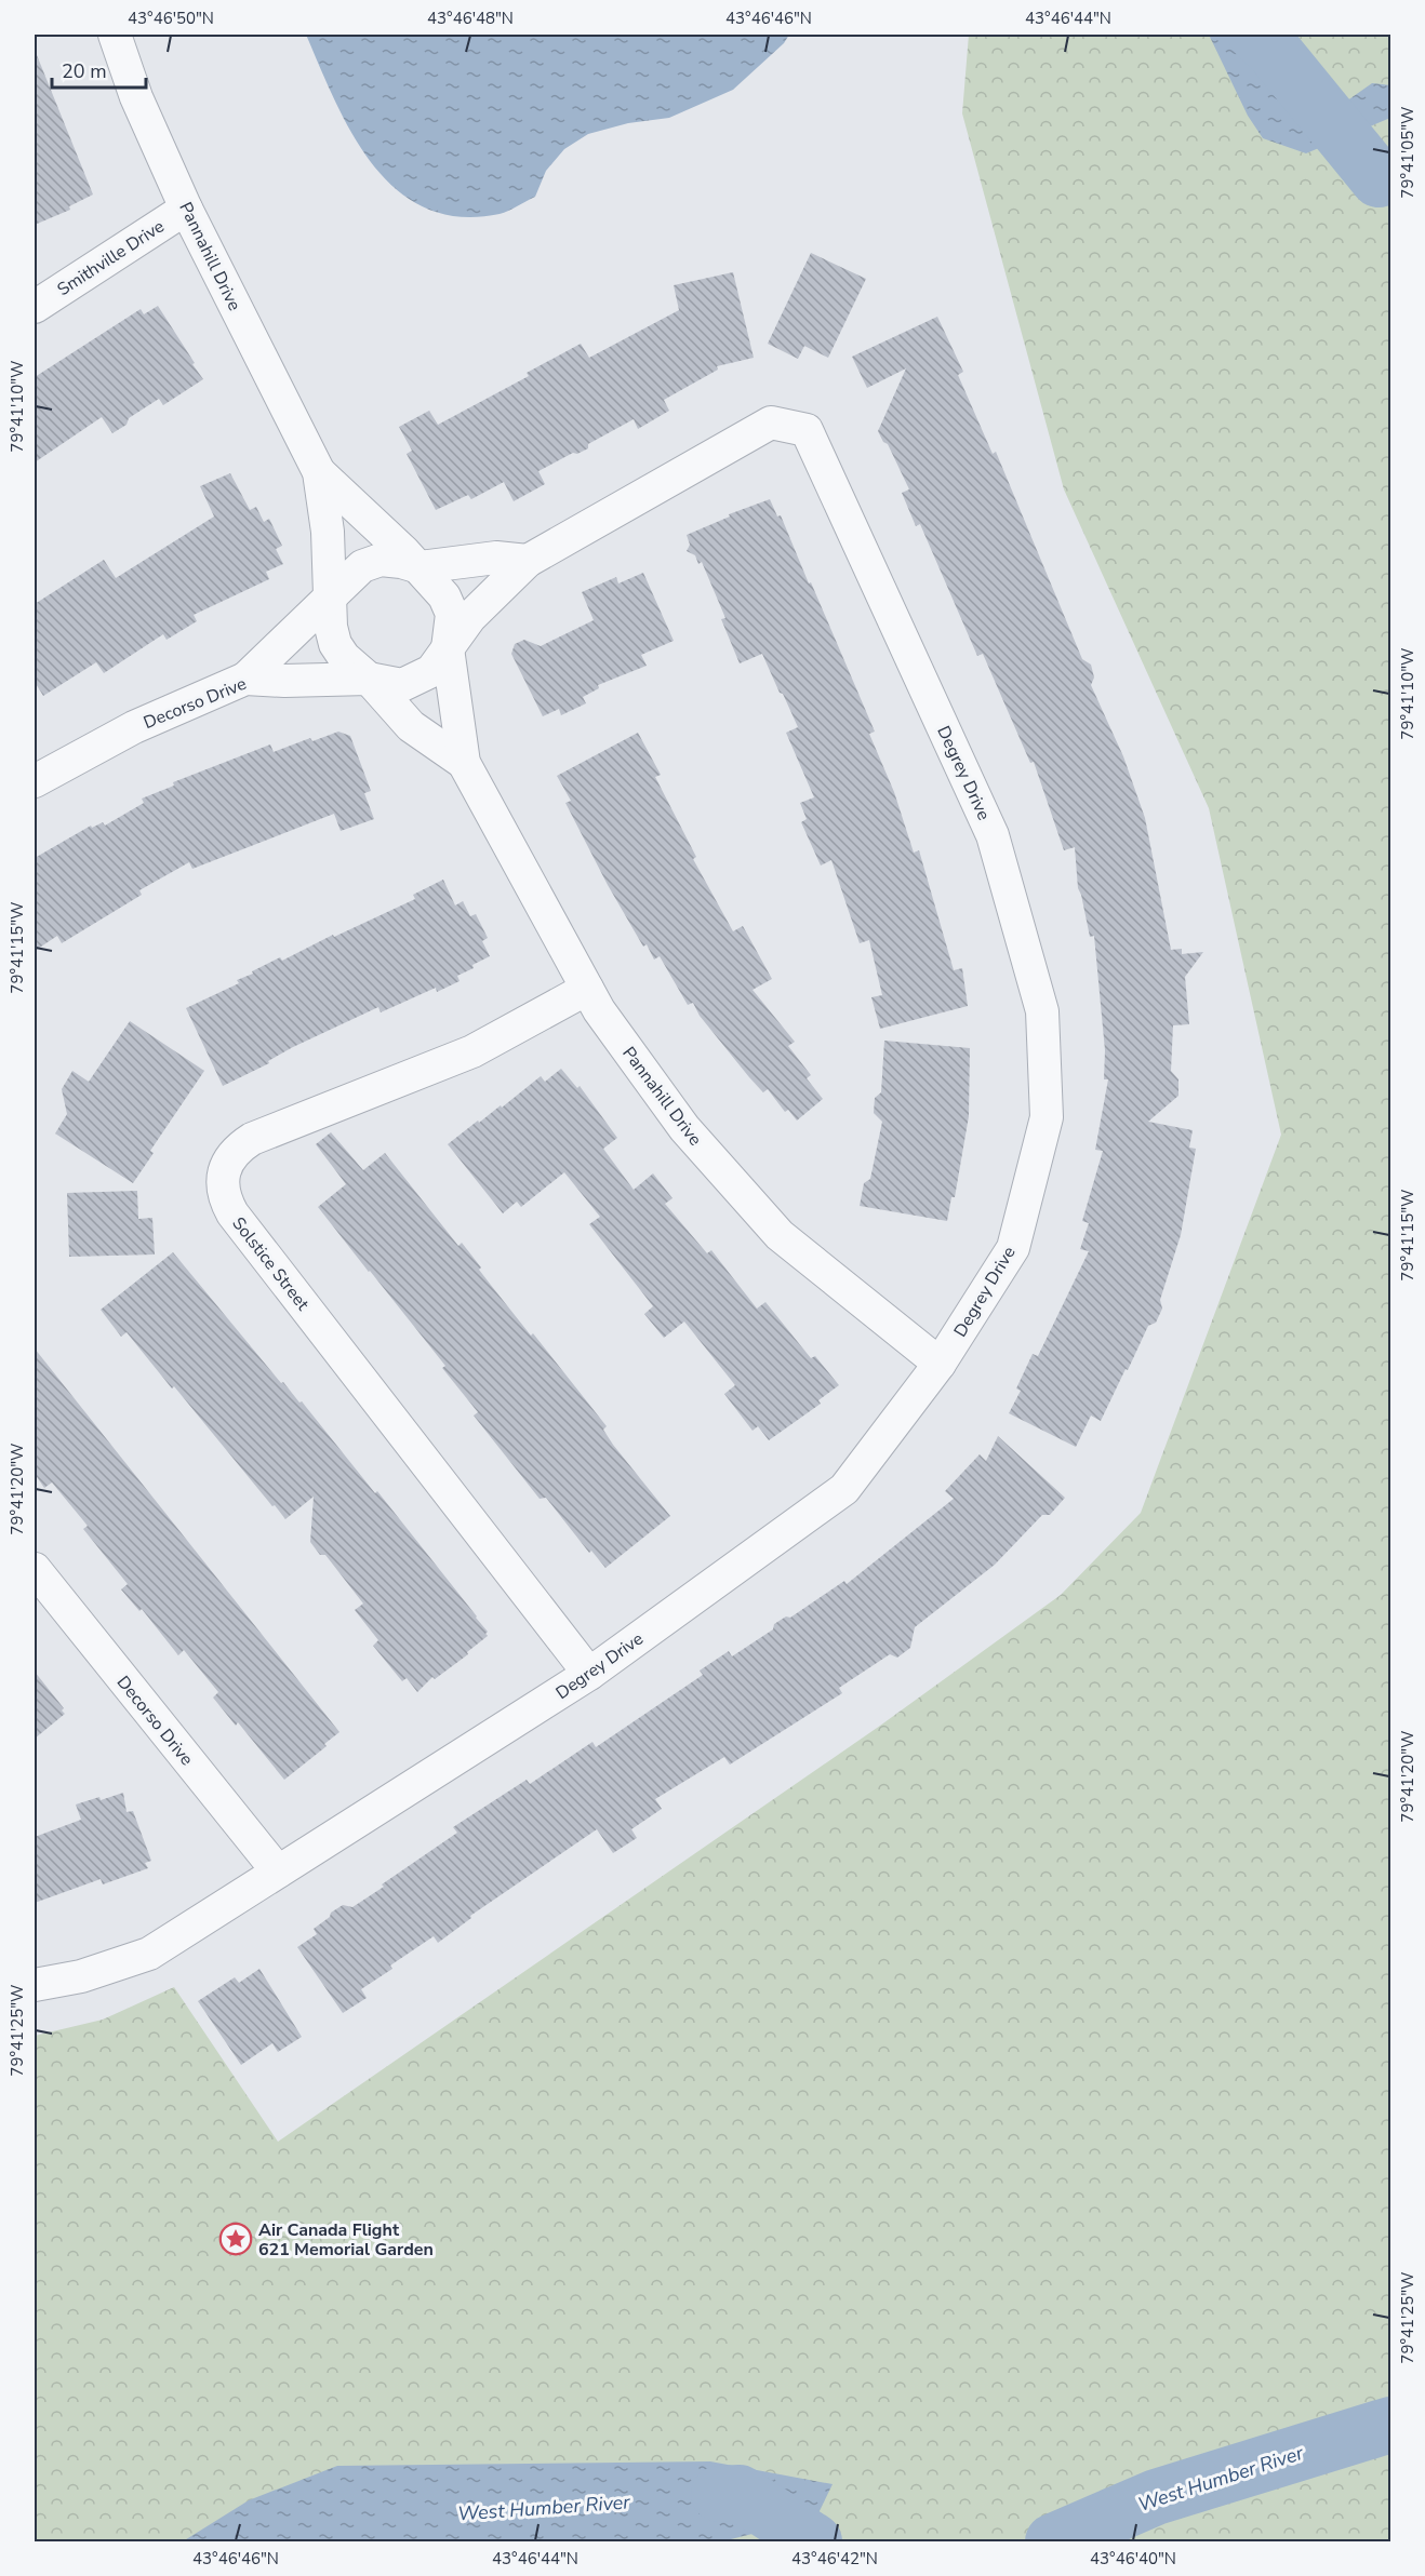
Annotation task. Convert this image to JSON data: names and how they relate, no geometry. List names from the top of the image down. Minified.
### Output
{"streets":{"street":["Pannahill Drive","Smithville Drive","Decorso Drive","Degrey Drive","Solstice Street"]},"crossings":[["Pannahill Drive","Smithville Drive"],["Pannahill Drive","Decorso Drive"],["Pannahill Drive","Degrey Drive"],["Pannahill Drive","Solstice Street"],["Decorso Drive","Degrey Drive"],["Degrey Drive","Solstice Street"]],"water":["West Humber River"],"places":{"place":["Air Canada Flight 621 Memorial Garden"]},"scale_bar":"20 m","coordinates":["43°46'50\"N","43°46'48\"N","43°46'46\"N","43°46'44\"N","79°41'05\"W","79°41'10\"W","79°41'15\"W","79°41'20\"W","79°41'25\"W","43°46'42\"N","43°46'40\"N"]}
